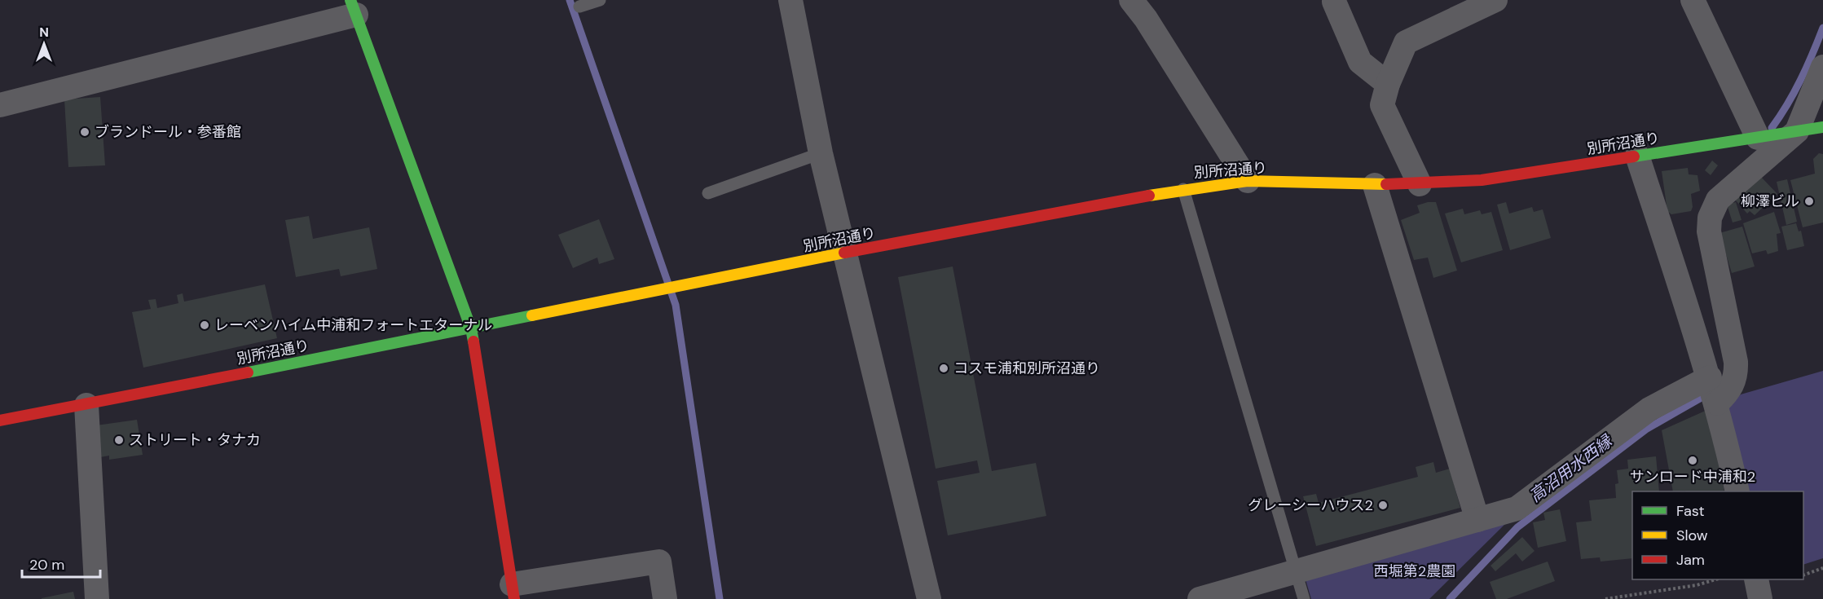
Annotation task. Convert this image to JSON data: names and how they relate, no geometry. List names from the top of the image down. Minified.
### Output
{"streets":{"street":["別所沼通り"]},"water":["高沼用水西縁"],"parks":["西堀第2農園"],"places":["ブランドール・参番館","柳澤ビル","レーベンハイム中浦和フォートエターナル","コスモ浦和別所沼通り","ストリート・タナカ","サンロード中浦和2","グレーシーハウス2"],"legend":["Fast","Slow","Jam"],"scale_bar":"20 m","north":"top"}
